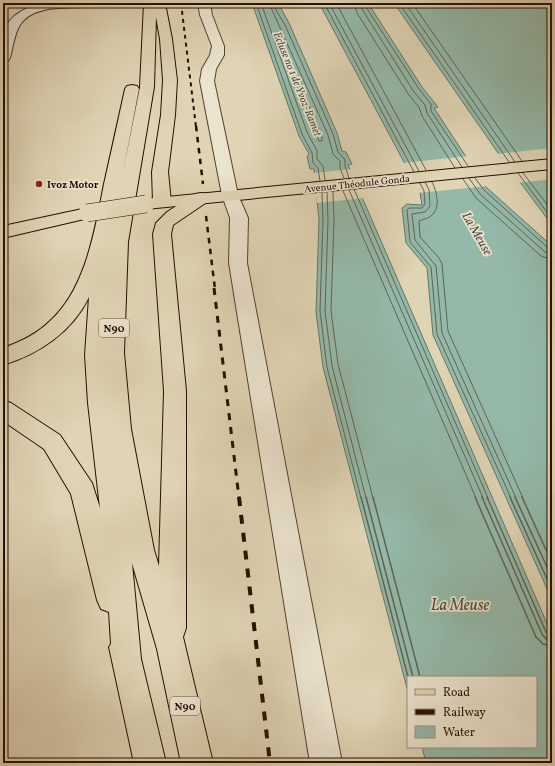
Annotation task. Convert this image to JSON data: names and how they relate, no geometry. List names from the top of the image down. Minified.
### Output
{"streets":{"main road":["Avenue Théodule Gonda","N90"]},"water":["Ecluse no 1 de Yvoz-Ramet","La Meuse"],"places":["Ivoz Motor"],"legend":["Road","Railway","Water"]}
